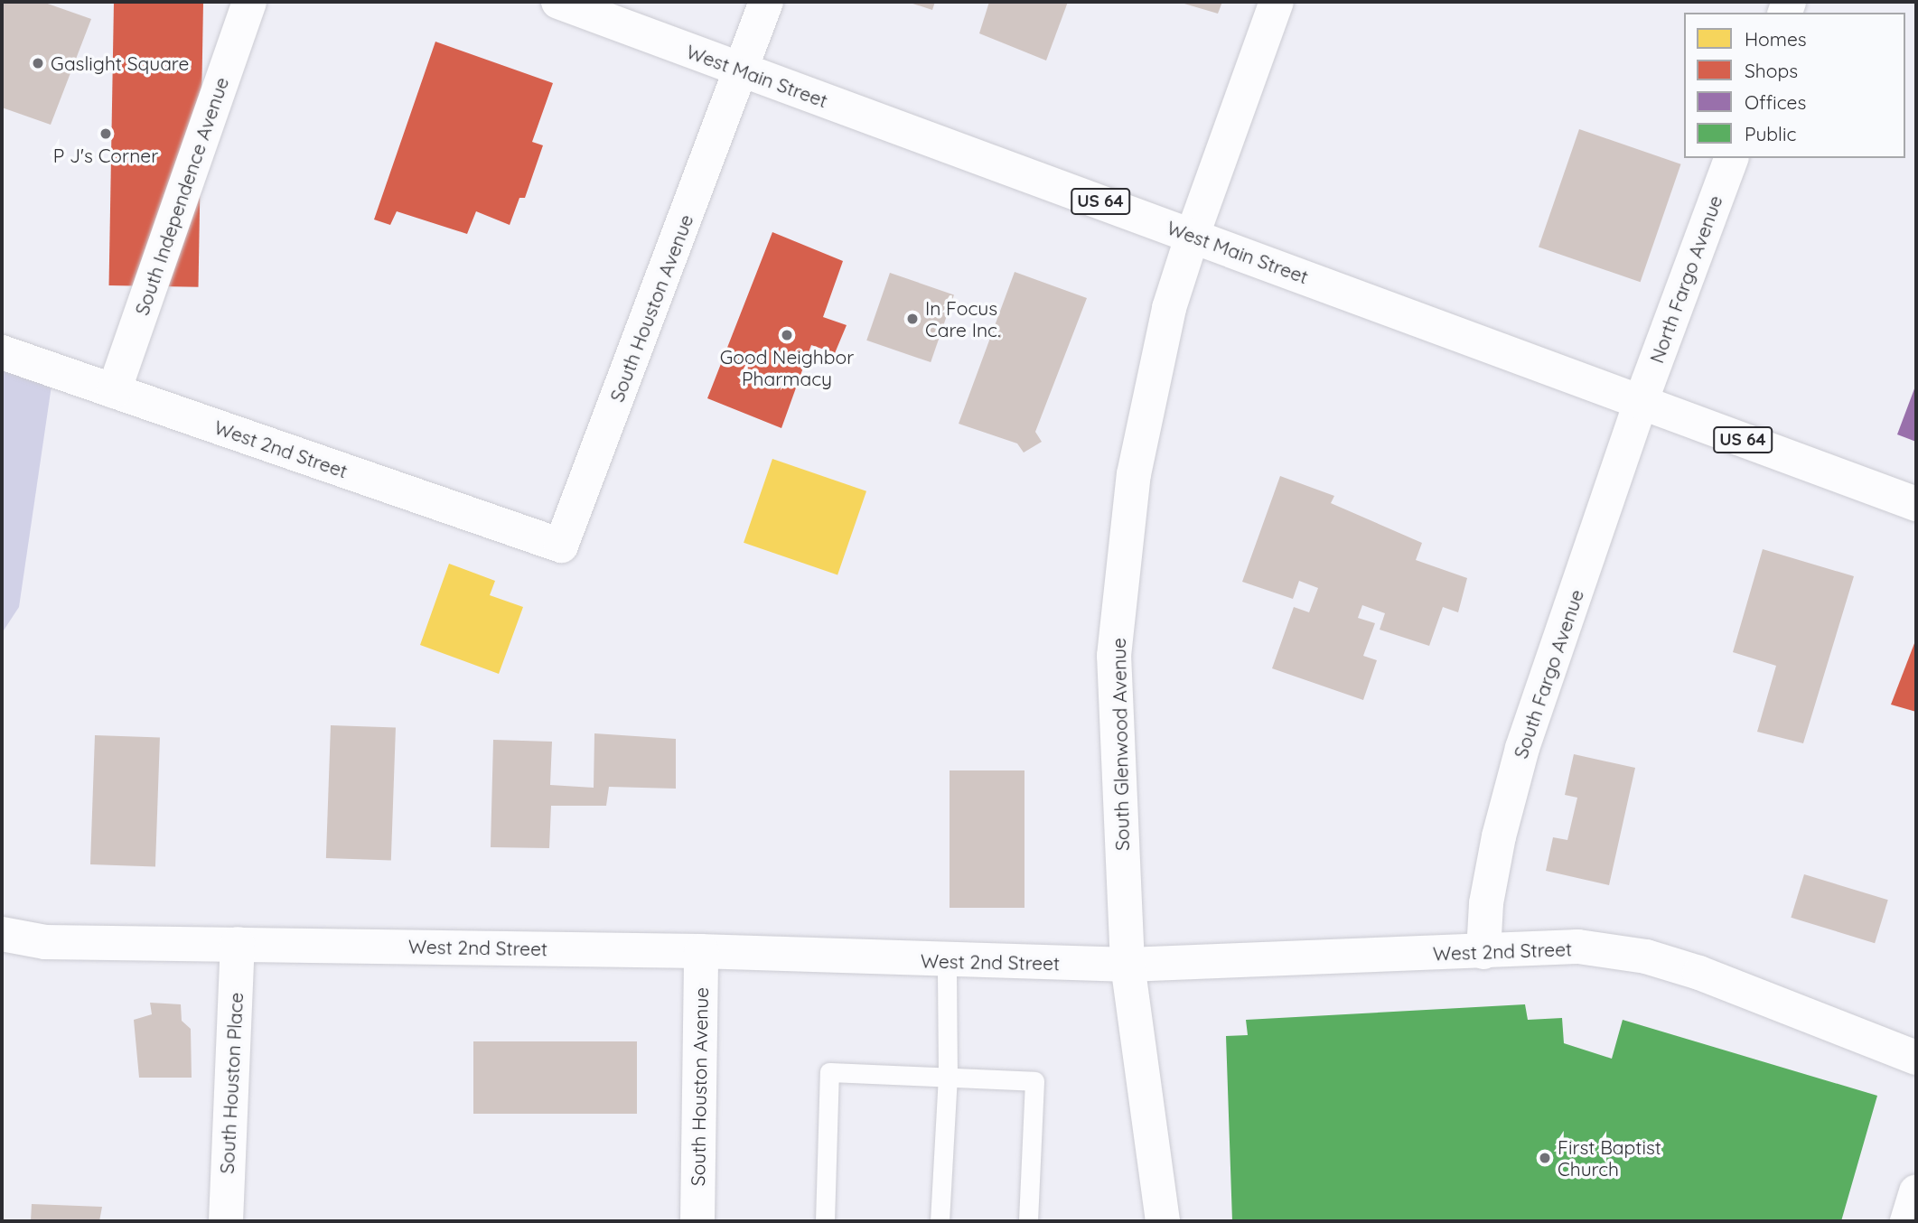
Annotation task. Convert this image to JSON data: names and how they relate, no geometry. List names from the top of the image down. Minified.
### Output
{"streets":{"street":["West Main Street","South Independence Avenue","US 64","North Fargo Avenue","South Houston Avenue","West 2nd Street","South Fargo Avenue","South Glenwood Avenue","South Houston Place"]},"crossings":[["West Main Street","North Fargo Avenue"],["West Main Street","South Houston Avenue"],["West Main Street","South Fargo Avenue"],["West Main Street","South Glenwood Avenue"],["South Independence Avenue","West 2nd Street"],["North Fargo Avenue","South Fargo Avenue"],["South Houston Avenue","West 2nd Street"],["West 2nd Street","South Fargo Avenue"],["West 2nd Street","South Glenwood Avenue"],["West 2nd Street","South Houston Place"]],"places":["Gaslight Square","P J's Corner","In Focus Care Inc.","Good Neighbor Pharmacy","First Baptist Church"],"legend":["Homes","Shops","Offices","Public"]}
